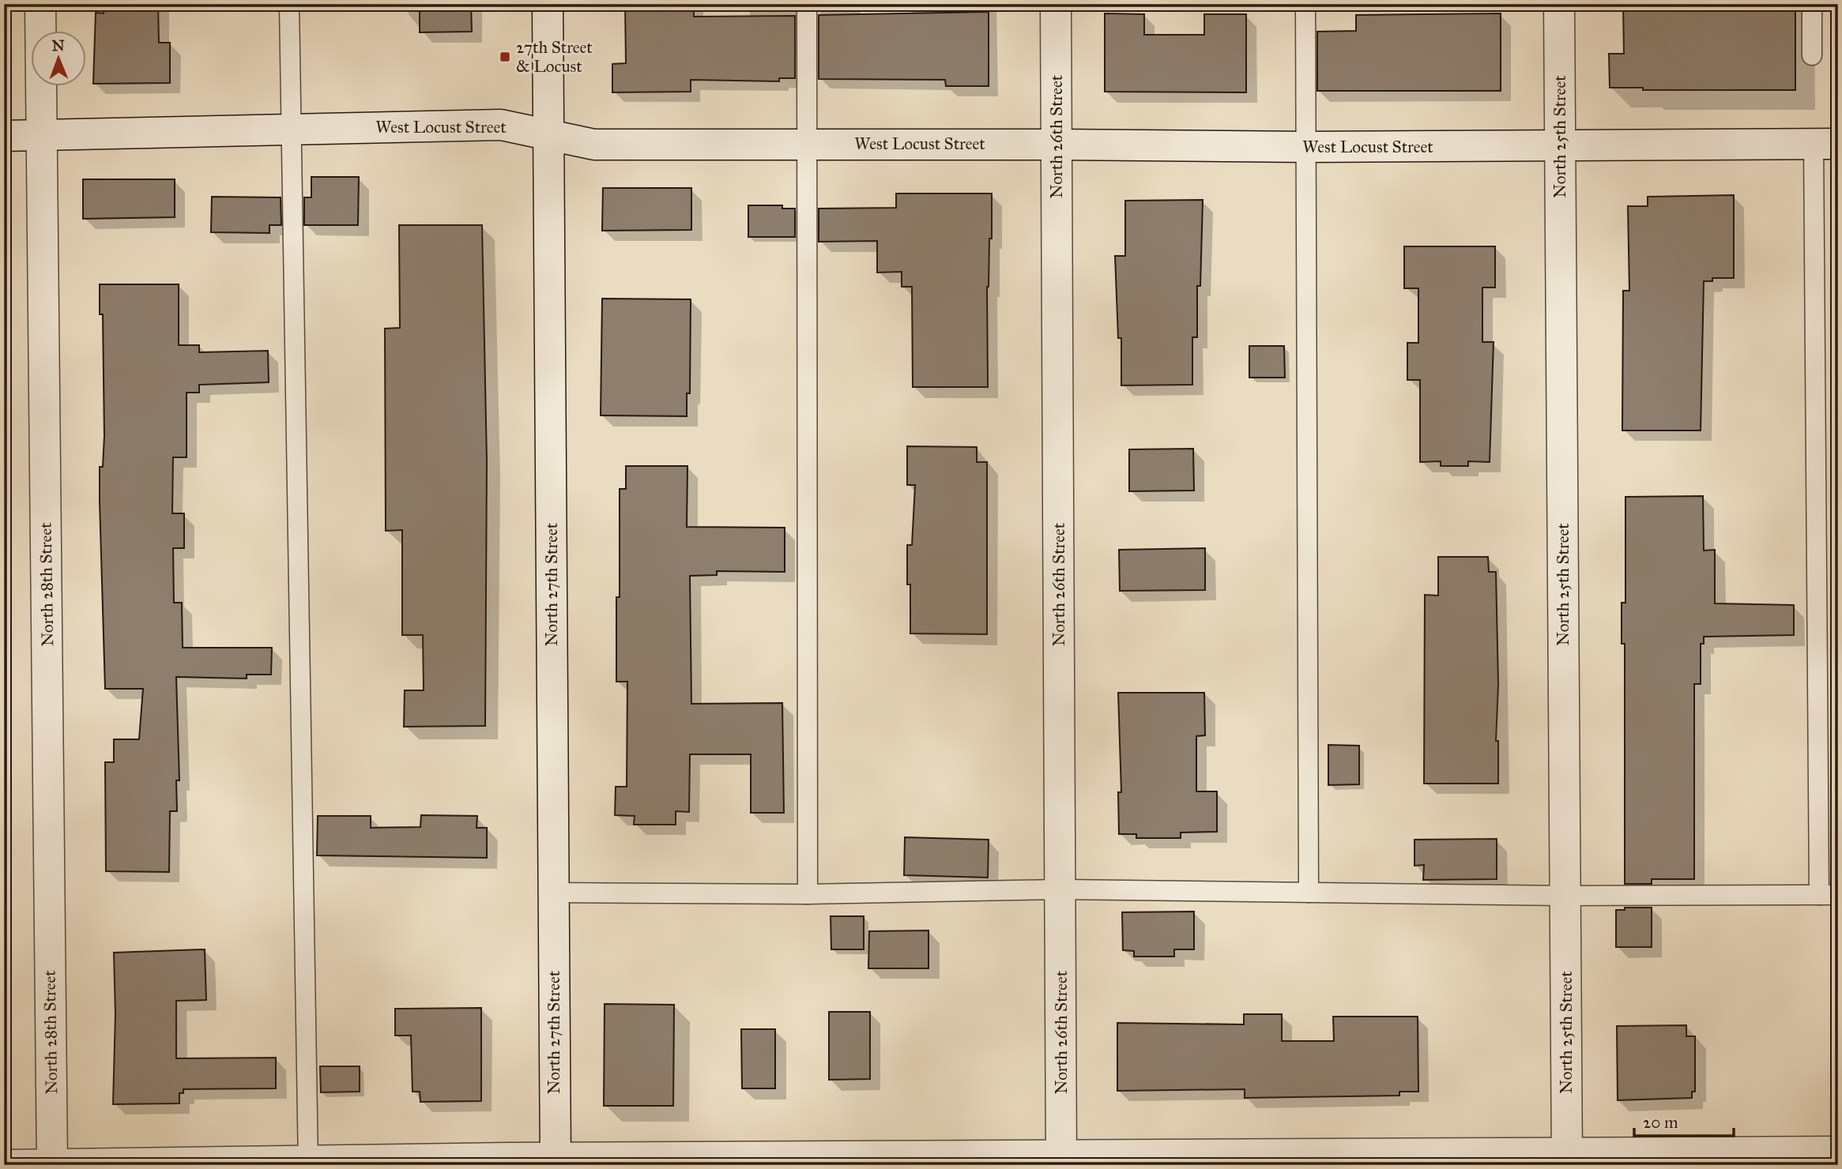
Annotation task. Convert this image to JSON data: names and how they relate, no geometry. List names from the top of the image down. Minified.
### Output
{"streets":{"street":["West Locust Street","North 26th Street","North 25th Street","North 28th Street","North 27th Street"]},"crossings":[["West Locust Street","North 26th Street"],["West Locust Street","North 25th Street"],["West Locust Street","North 28th Street"],["West Locust Street","North 27th Street"]],"places":{"transit":["27th Street & Locust"]},"scale_bar":"20 m","north":"top"}
